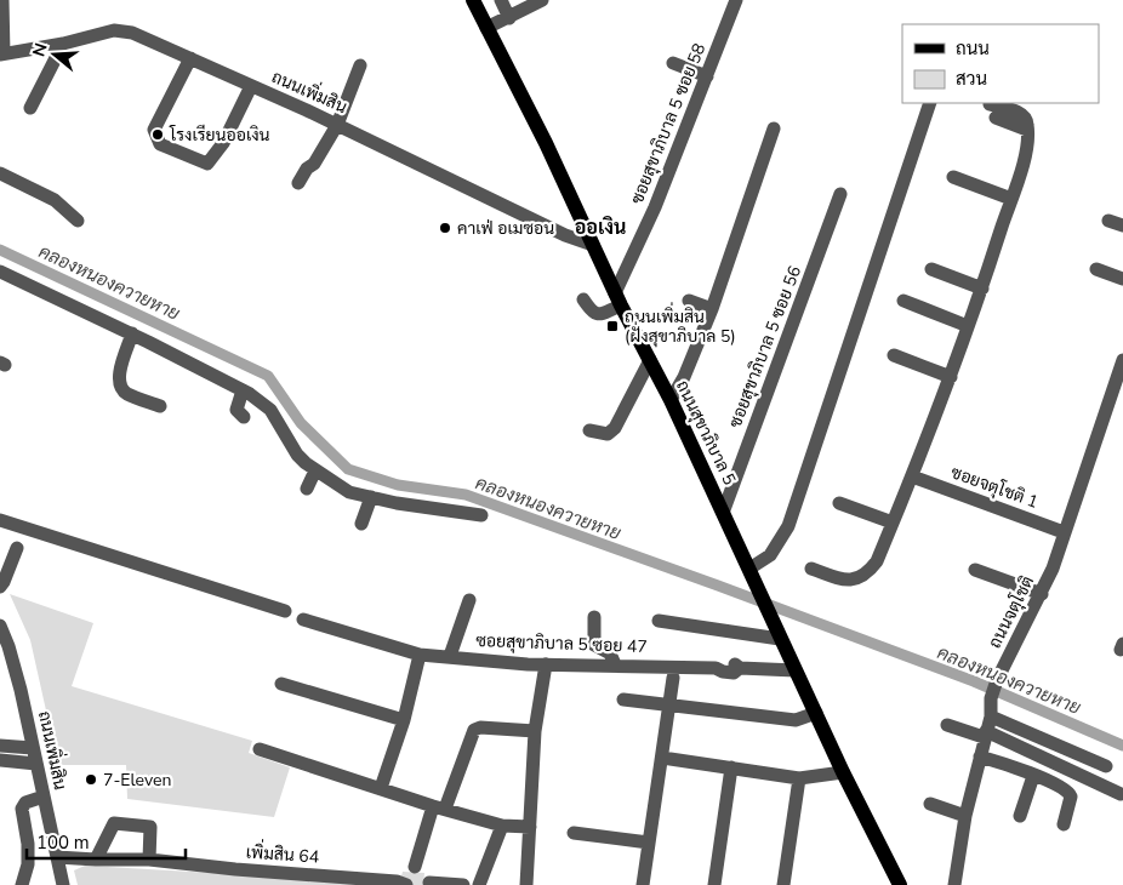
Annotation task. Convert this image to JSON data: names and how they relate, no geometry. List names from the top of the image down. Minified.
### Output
{"streets":{"main road":["ถนนสุขาภิบาล 5"],"street":["ถนนเพิ่มสิน","ซอยสุขาภิบาล 5 ซอย 58","ซอยสุขาภิบาล 5 ซอย 56","ซอยจตุโชติ 1","ถนนจตุโชติ","ซอยสุขาภิบาล 5 ซอย 47","เพิ่มสิน 64"]},"crossings":[["ถนนเพิ่มสิน","ถนนสุขาภิบาล 5"],["ถนนเพิ่มสิน","เพิ่มสิน 64"],["ซอยสุขาภิบาล 5 ซอย 58","ถนนสุขาภิบาล 5"],["ซอยสุขาภิบาล 5 ซอย 56","ถนนสุขาภิบาล 5"],["ถนนสุขาภิบาล 5","ซอยสุขาภิบาล 5 ซอย 47"],["ซอยจตุโชติ 1","ถนนจตุโชติ"]],"districts":["ออเงิน"],"water":["คลองหนองควายหาย"],"places":{"other":["โรงเรียนออเงิน","คาเฟ่ อเมซอน","7-Eleven"],"transit":["ถนนเพิ่มสิน (ฝั่งสุขาภิบาล 5)"]},"legend":["ถนน","สวน"],"scale_bar":"100 m","north":"left"}
